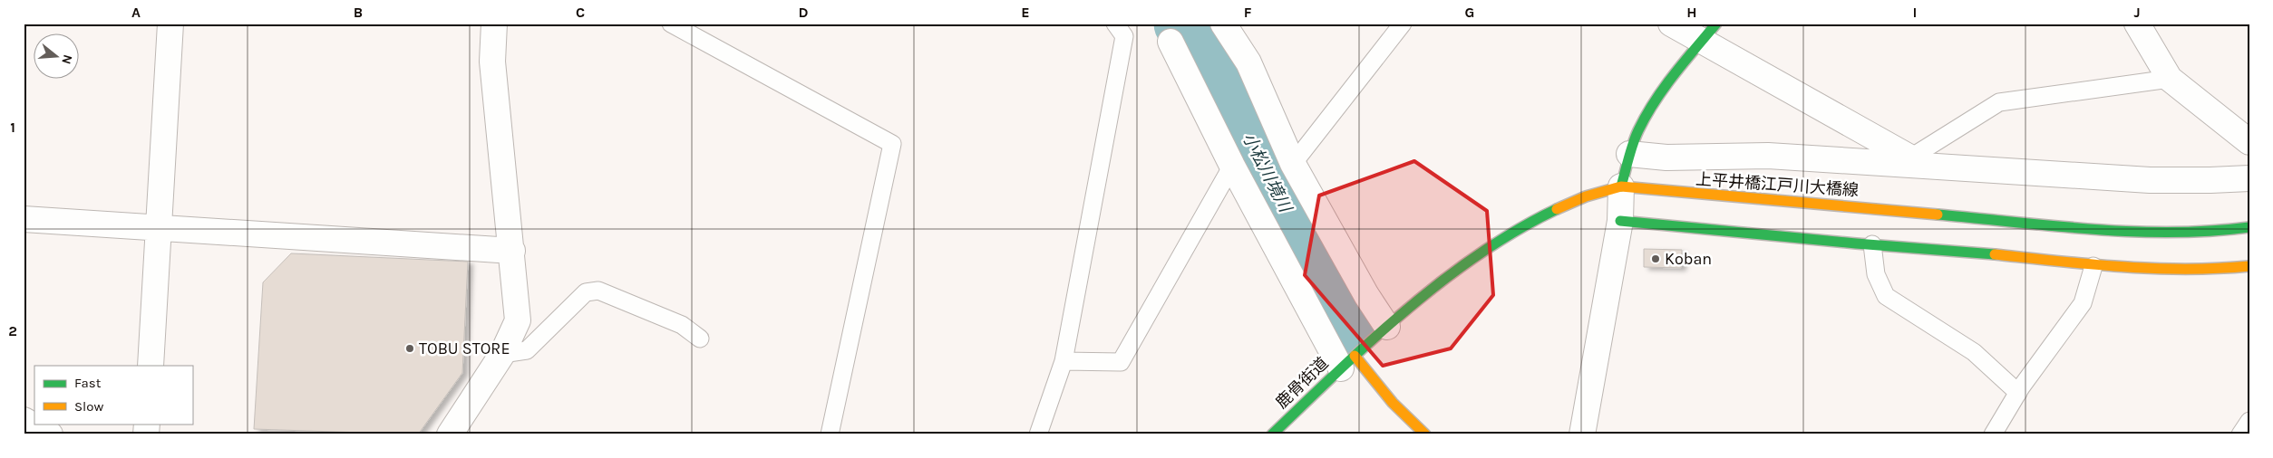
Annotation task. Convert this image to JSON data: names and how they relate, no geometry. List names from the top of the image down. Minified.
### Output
{"streets":{"street":["上平井橋江戸川大橋線","鹿骨街道"]},"crossings":[["上平井橋江戸川大橋線","鹿骨街道"]],"water":["小松川境川"],"places":["Koban","TOBU STORE"],"legend":["Fast","Slow"],"north":"right","grid":{"columns":["A","B","C","D","E","F","G","H","I","J"],"rows":["1","2"]}}
